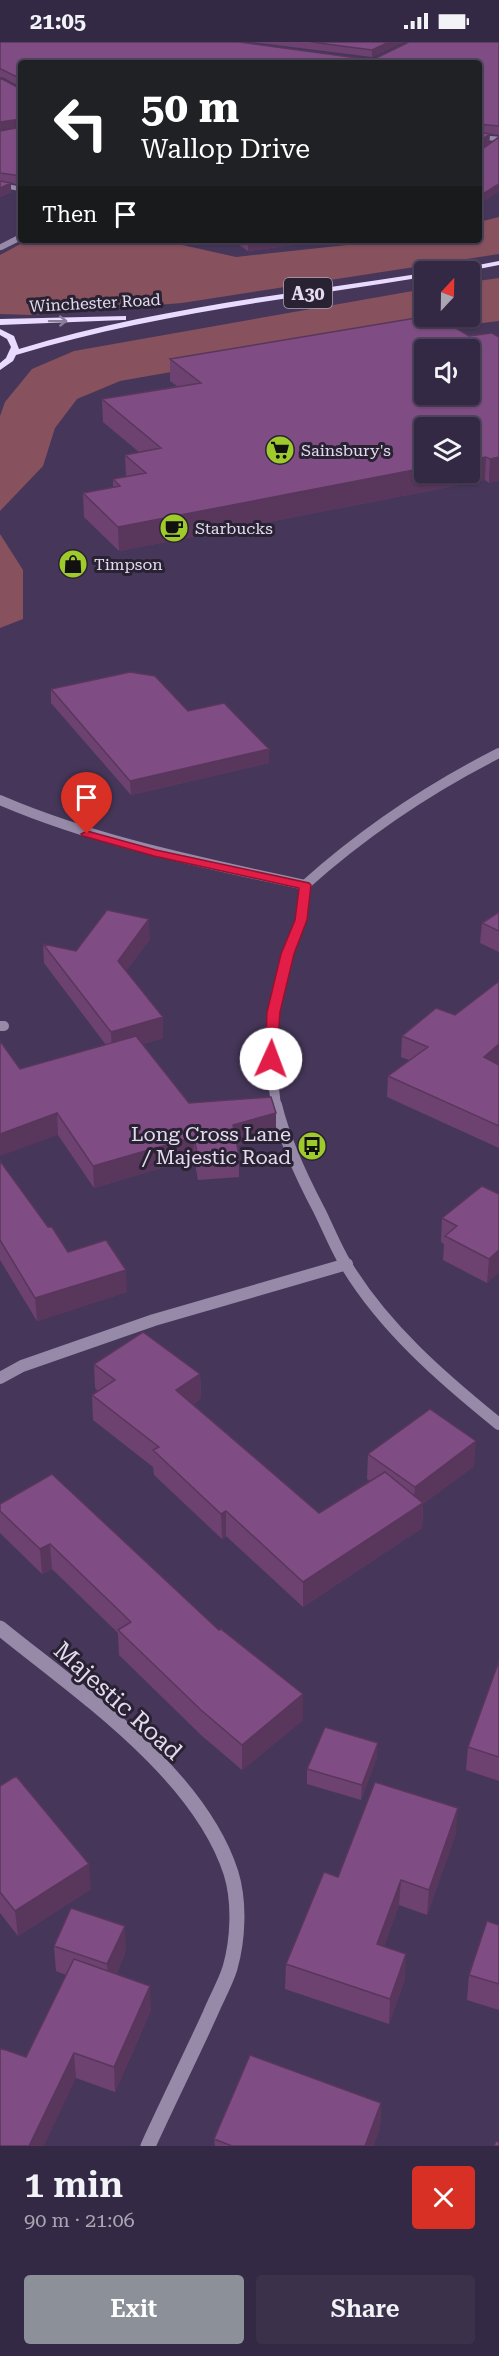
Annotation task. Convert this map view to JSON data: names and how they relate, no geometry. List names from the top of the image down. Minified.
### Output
{"streets":{"main road":["A30","Winchester Road"],"street":["Majestic Road"]},"places":{"supermarket":["Sainsbury's"],"cafe":["Starbucks"],"shop":["Timpson"],"bus stop":["Long Cross Lane / Majestic Road"]},"north":"top","page":{"status":"21:05","turn":["50 m","Wallop Drive"],"then":"Then","heading":["1 min","90 m · 21:06"],"buttons":["Exit","Share"]}}
